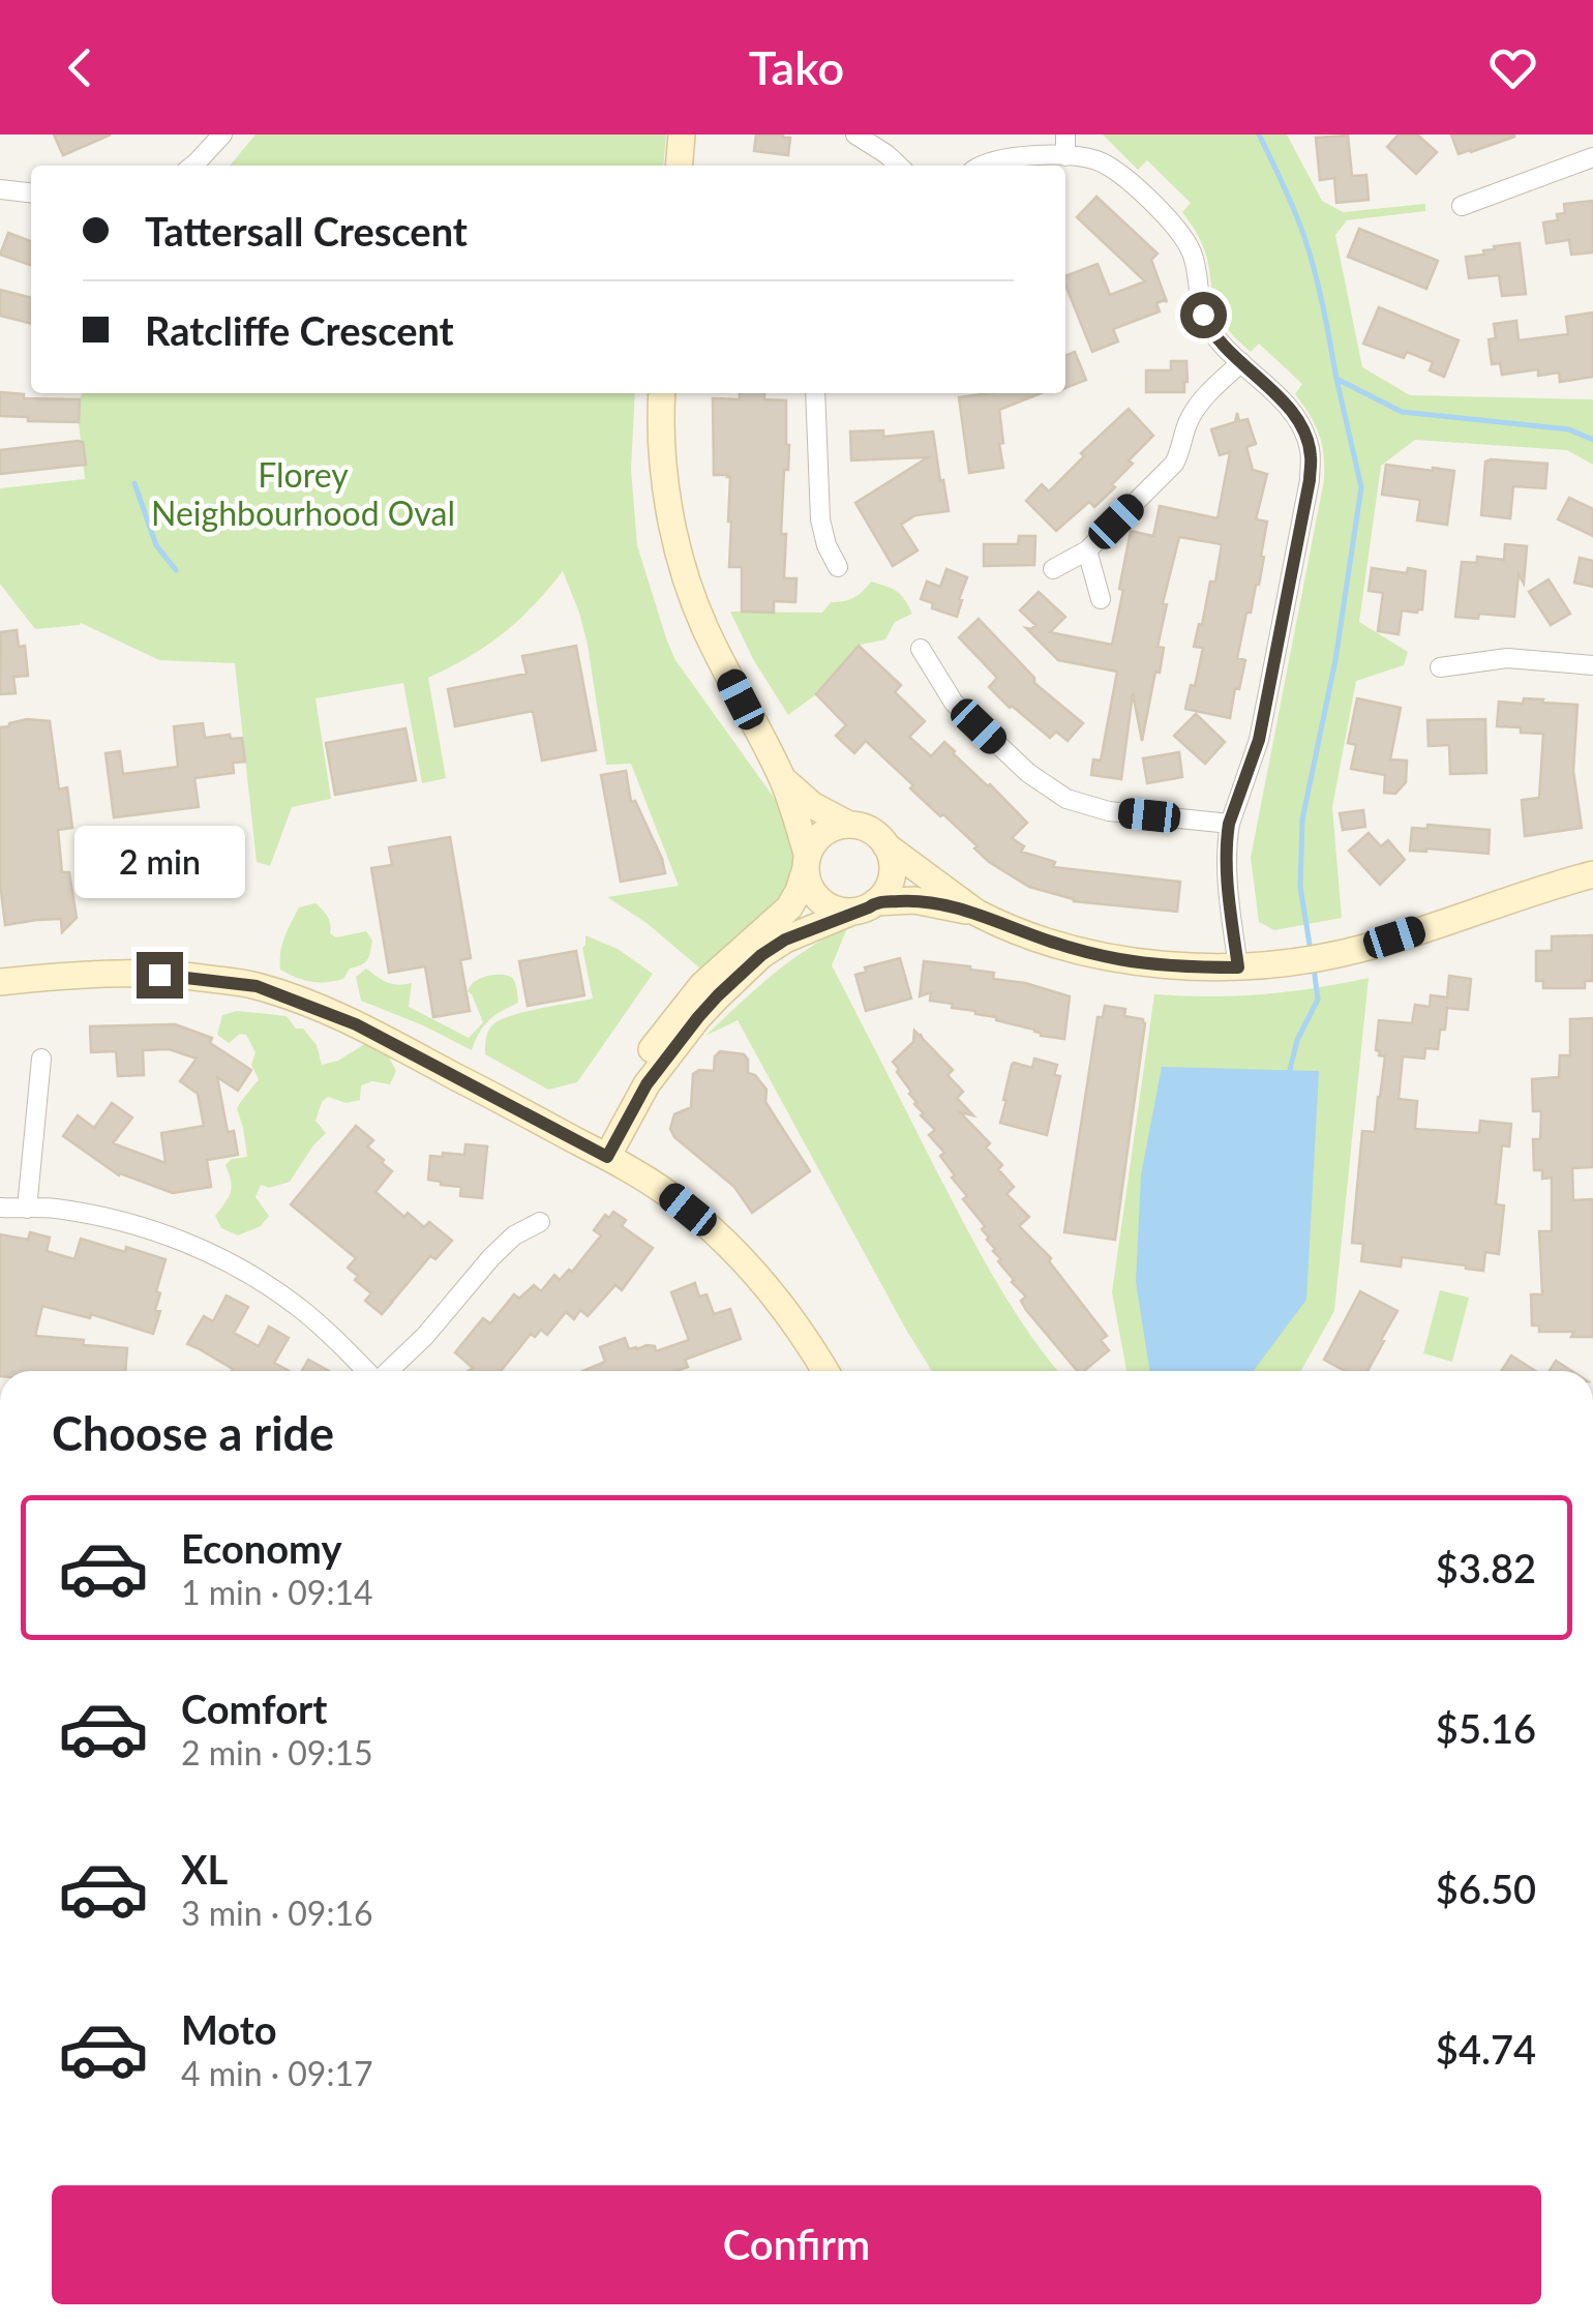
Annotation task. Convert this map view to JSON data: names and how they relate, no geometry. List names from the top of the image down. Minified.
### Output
{"parks":["Florey Neighbourhood Oval"],"page":{"header":"Tako","banner":["Tattersall Crescent","Ratcliffe Crescent"],"bubble":"2 min","heading":"Choose a ride","list":[{"name":"Economy","note":"1 min · 09:14","value":"$3.82"},{"name":"Comfort","note":"2 min · 09:15","value":"$5.16"},{"name":"XL","note":"3 min · 09:16","value":"$6.50"},{"name":"Moto","note":"4 min · 09:17","value":"$4.74"}],"buttons":"Confirm"}}
